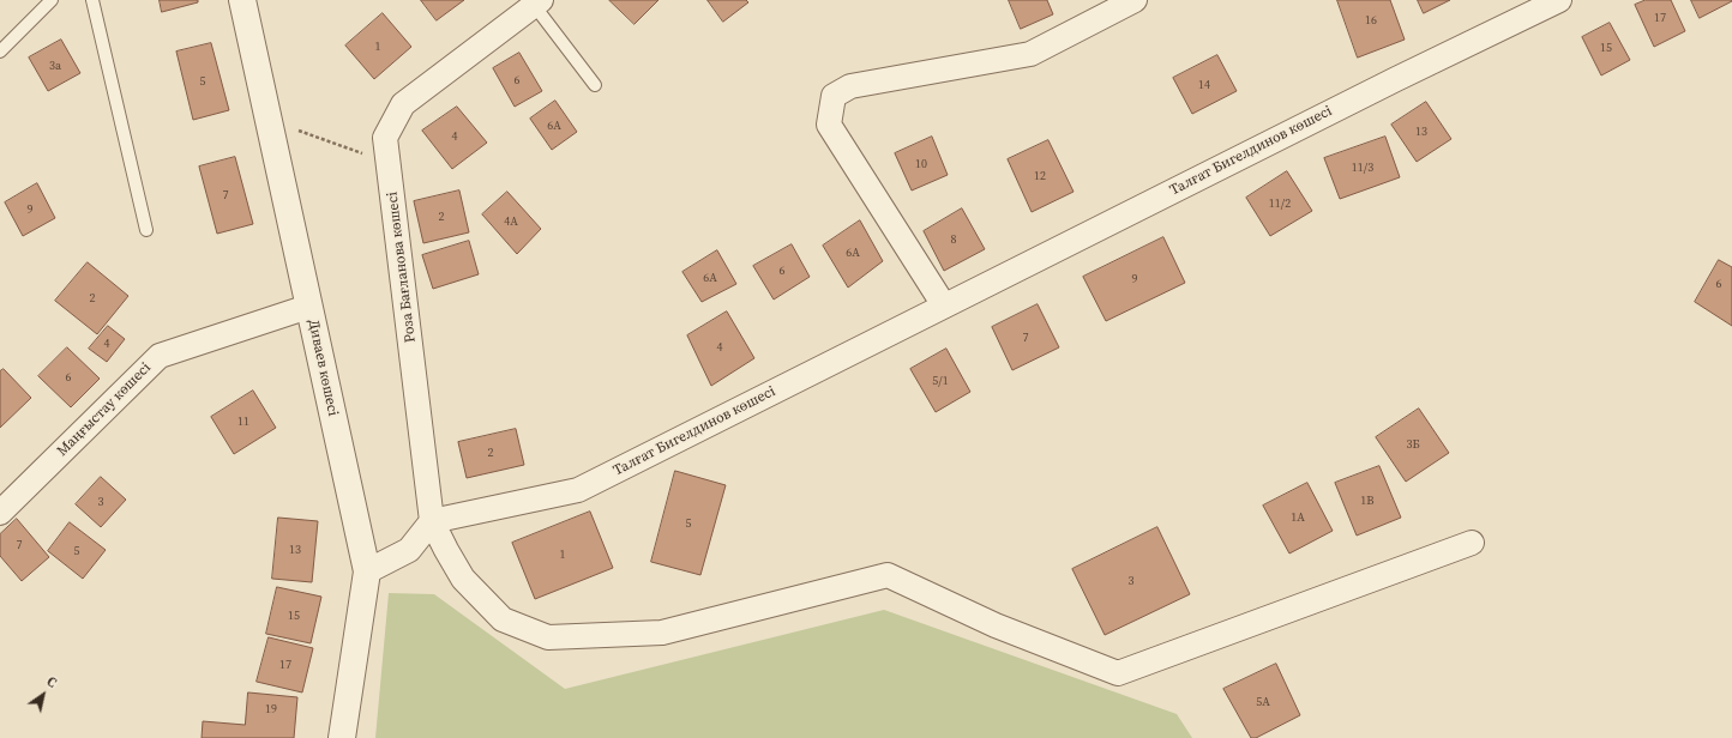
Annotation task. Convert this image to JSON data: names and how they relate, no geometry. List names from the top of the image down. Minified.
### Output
{"streets":{"street":["Талғат Бигелдинов көшесі","Роза Бағланова көшесі","Диваев көшесі","Маңғыстау көшесі"]},"crossings":[["Талғат Бигелдинов көшесі","Роза Бағланова көшесі"],["Диваев көшесі","Маңғыстау көшесі"]],"house_numbers":["17","16","1","15","3а","6","5","14","6А","13","4","10","11/3","12","7","11/2","9","2","4А","8","6А","6","6А","9","6","2","7","4","4","6","5/1","11","3Б","2","1В","3","1А","5","7","13","5","1","3","15","17","5А","19"],"north":"top right"}
